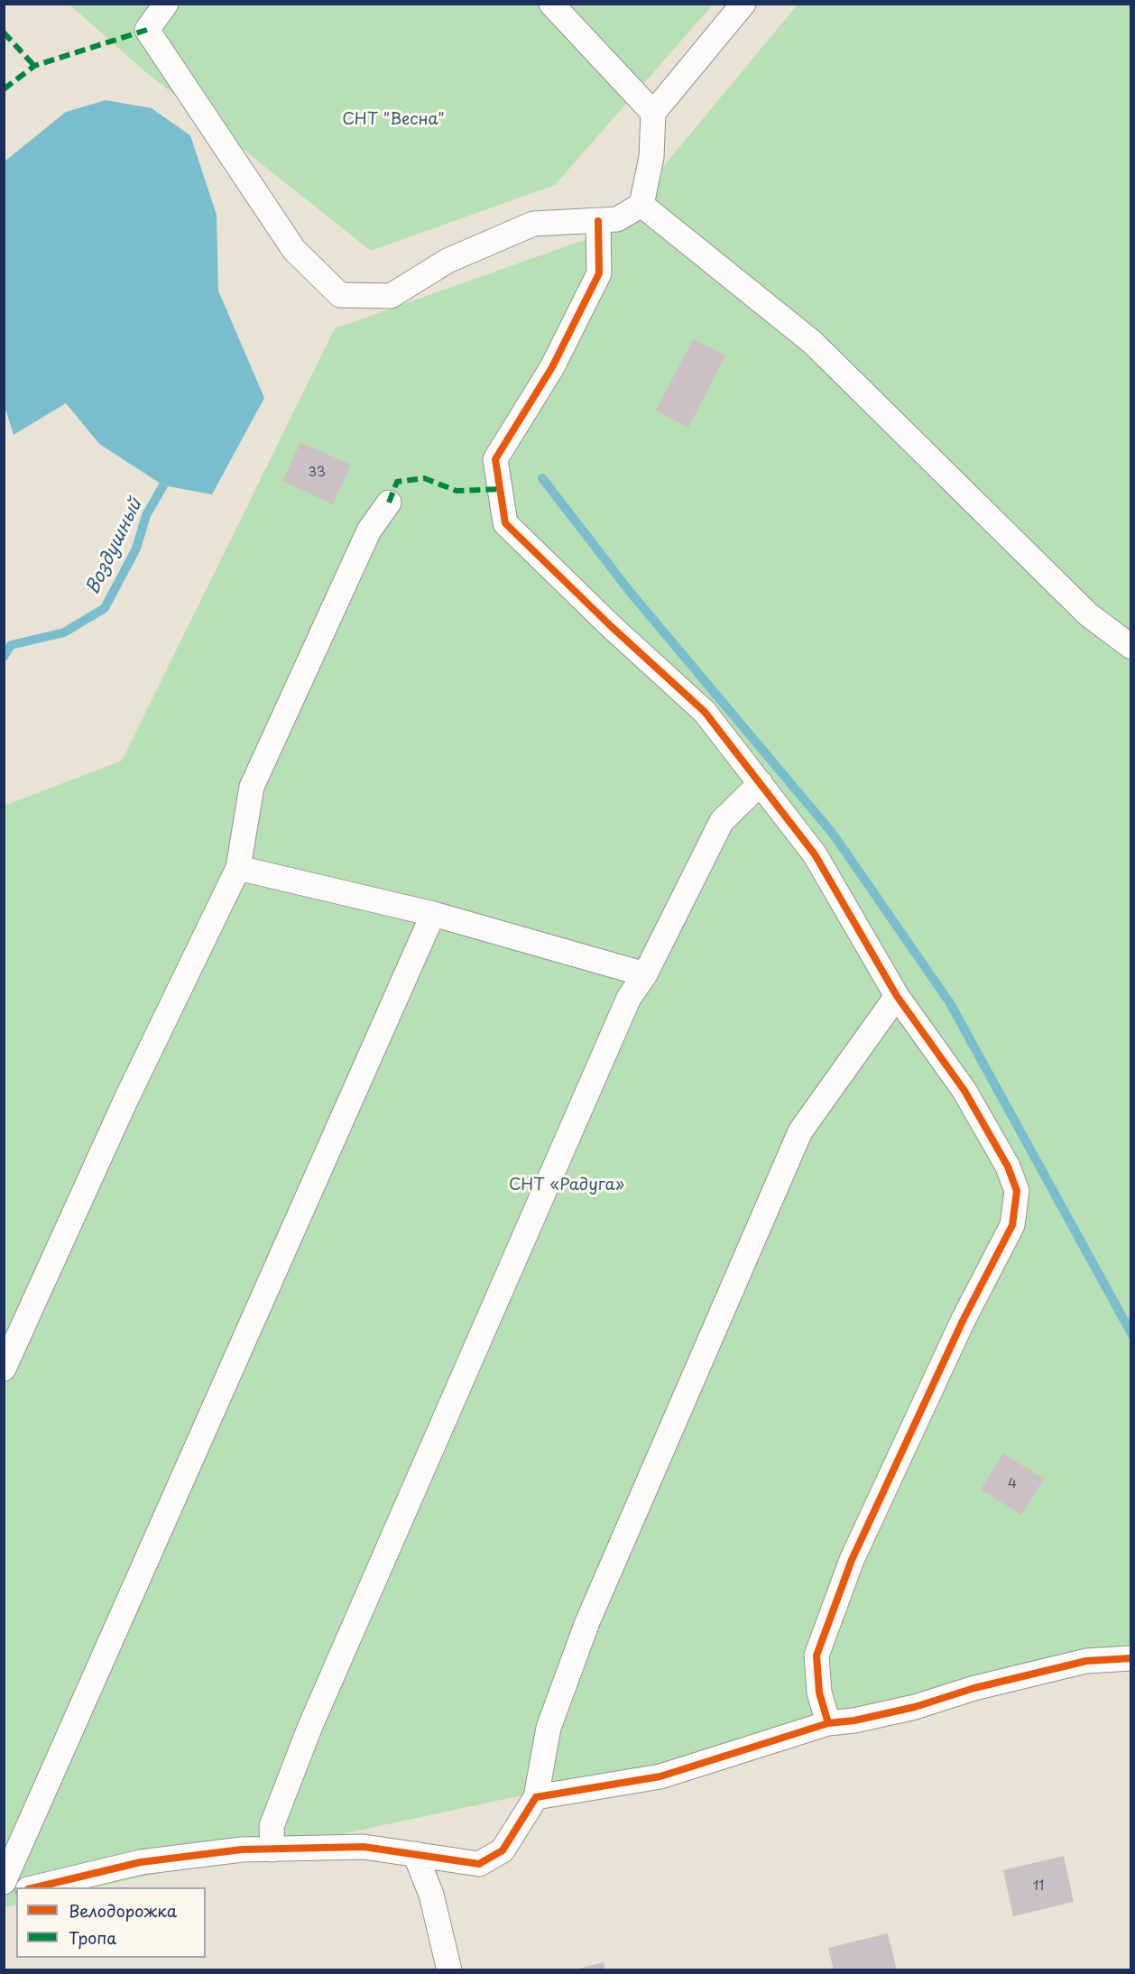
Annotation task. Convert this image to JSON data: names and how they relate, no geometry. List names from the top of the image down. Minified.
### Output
{"water":["Воздушный"],"parks":["СНТ \"Весна\"","СНТ «Радуга»"],"house_numbers":["33","4","11"],"legend":["Велодорожка","Тропа"]}
